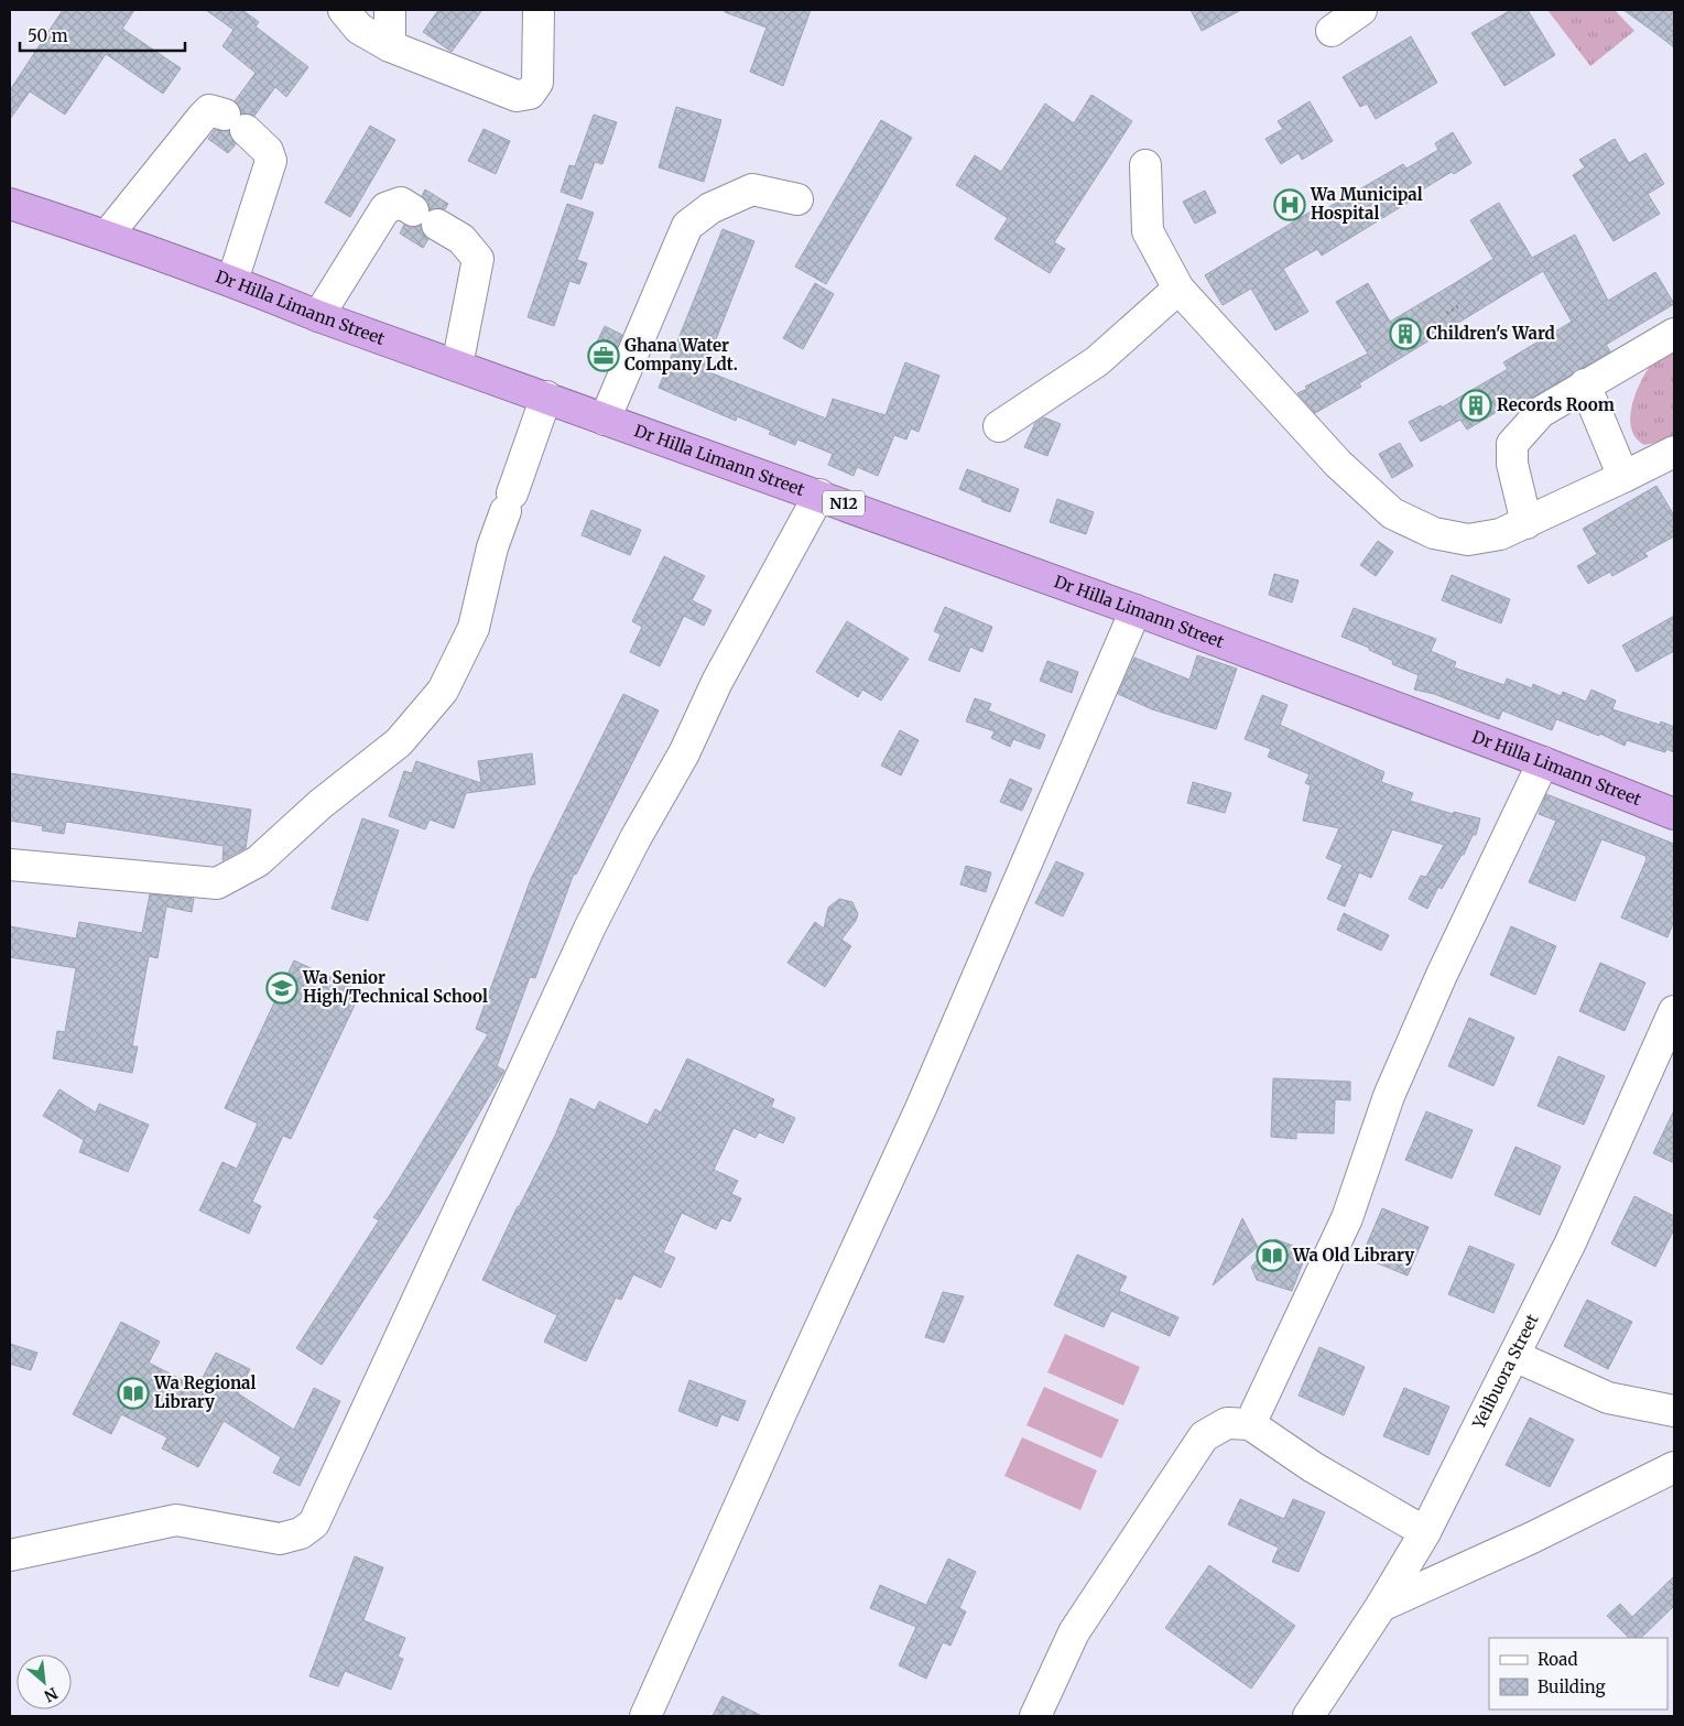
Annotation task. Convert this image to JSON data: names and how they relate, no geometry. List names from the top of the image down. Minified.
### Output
{"streets":{"highway":["Dr Hilla Limann Street","N12"],"street":["Yelibuora Street"]},"places":{"hospital":["Wa Municipal Hospital"],"building":["Children's Ward","Records Room"],"office":["Ghana Water Company Ldt."],"school or university":["Wa Senior High/Technical School"],"library":["Wa Old Library","Wa Regional Library"]},"legend":["Road","Building"],"scale_bar":"50 m","north":"bottom right"}
